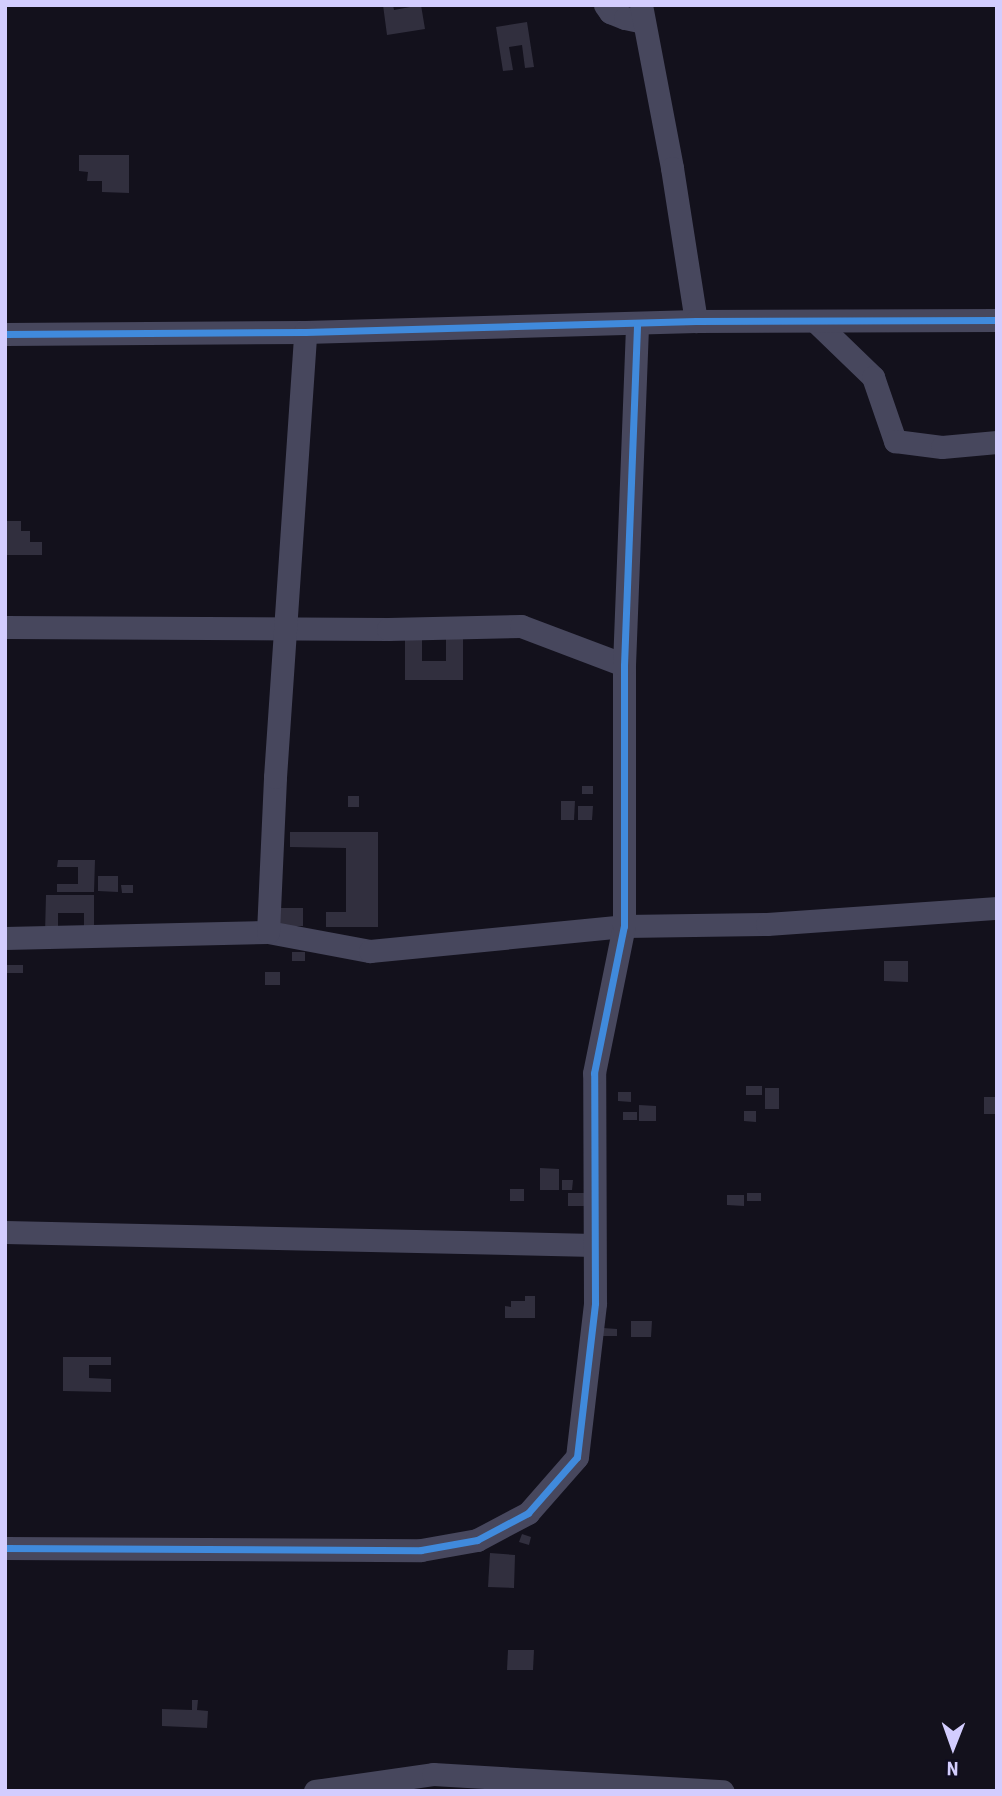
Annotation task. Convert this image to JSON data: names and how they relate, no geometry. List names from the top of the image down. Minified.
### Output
{"north":"bottom"}
